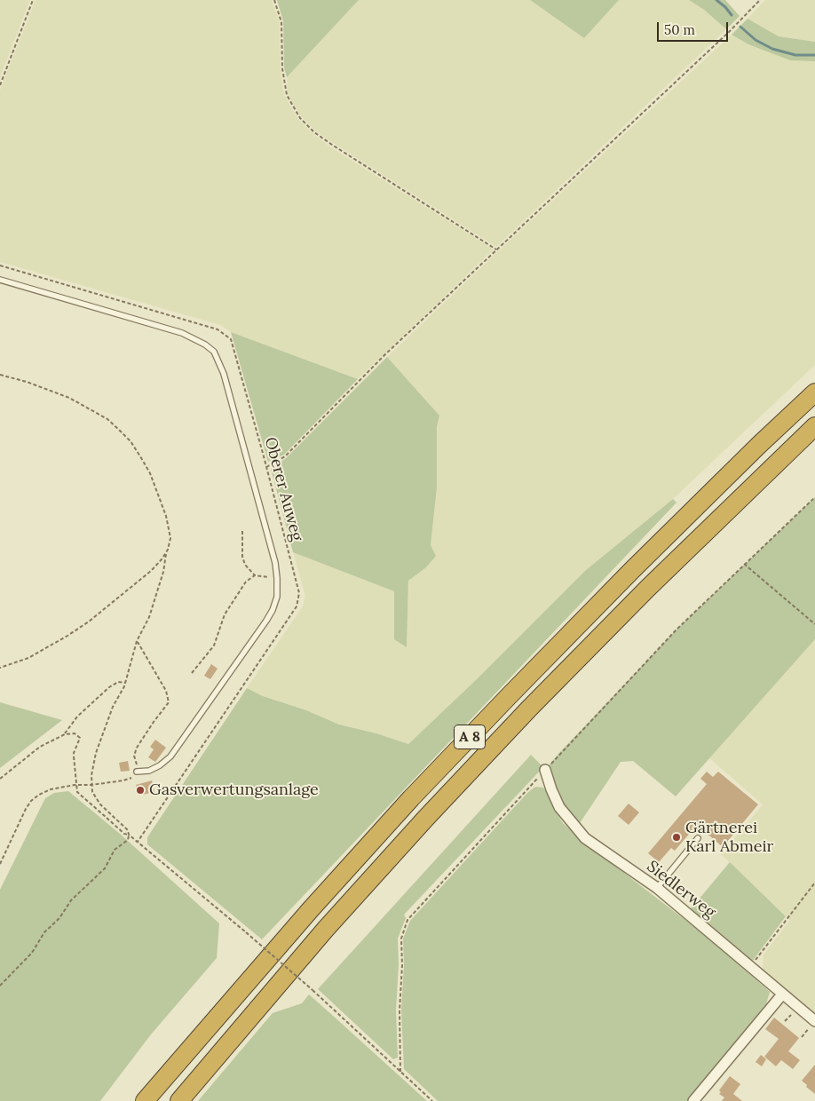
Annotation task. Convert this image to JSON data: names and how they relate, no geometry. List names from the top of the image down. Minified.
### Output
{"streets":{"highway":["A 8"],"street":["Siedlerweg"],"path":["Oberer Auweg"]},"places":["Gasverwertungsanlage","Gärtnerei Karl Abmeir"],"scale_bar":"50 m"}
